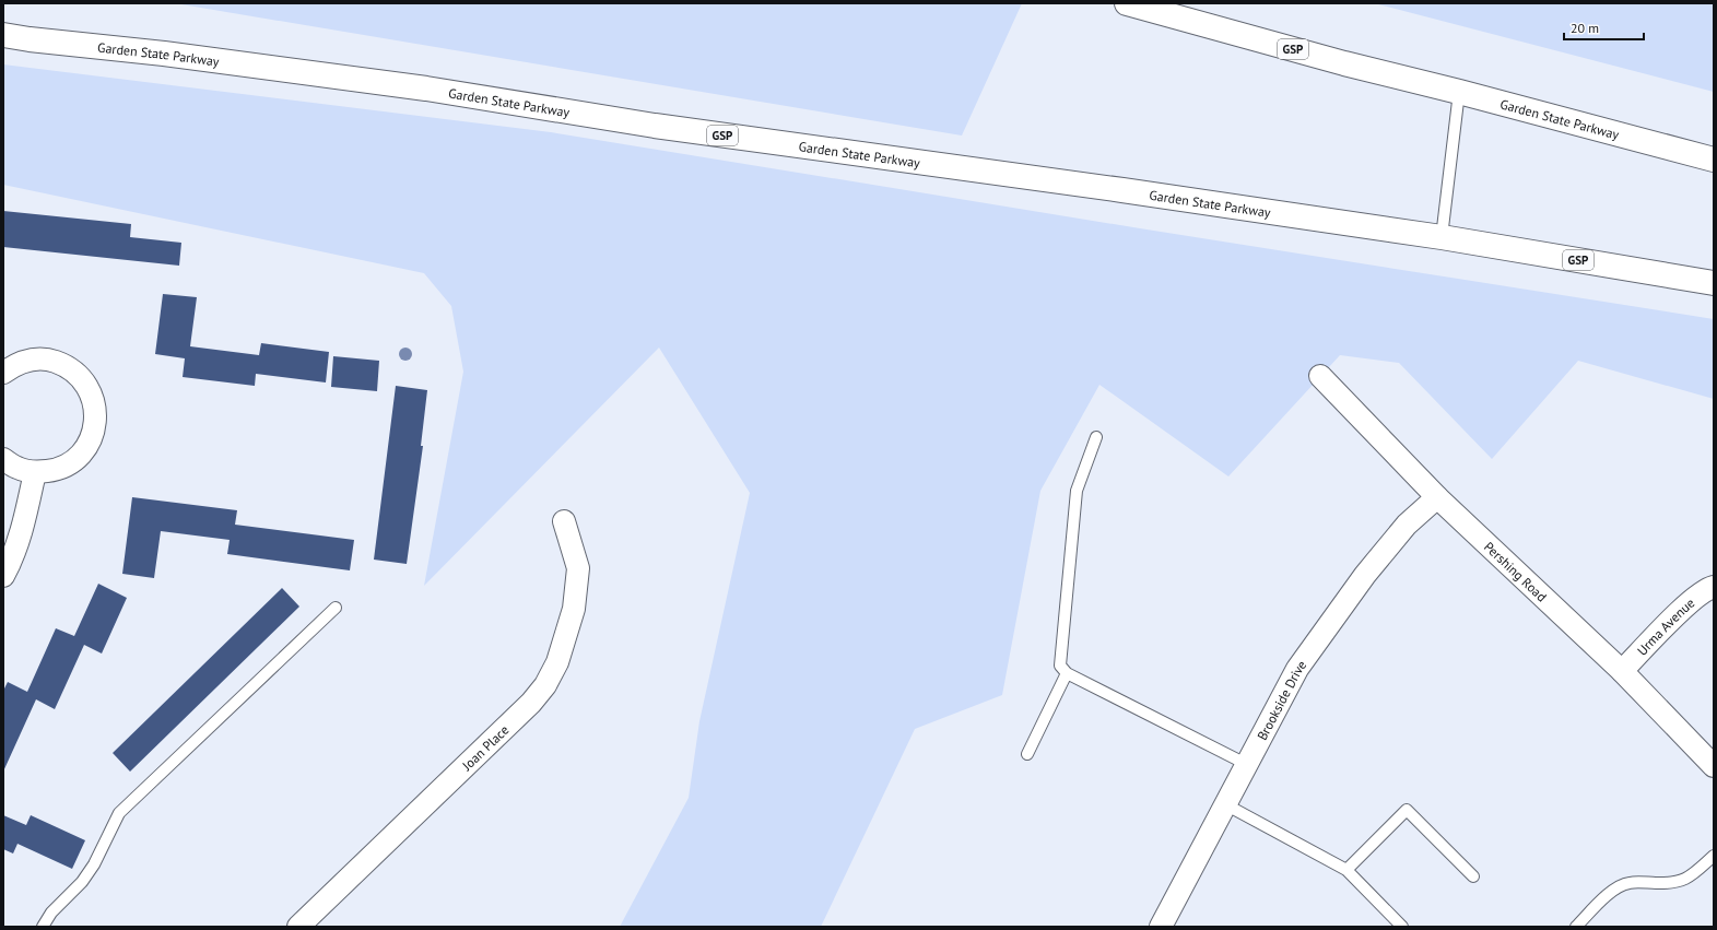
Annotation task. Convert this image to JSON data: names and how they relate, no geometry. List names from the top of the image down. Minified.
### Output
{"streets":{"highway":["GSP","Garden State Parkway"],"street":["Pershing Road","Urma Avenue","Brookside Drive","Joan Place"]},"crossings":[["Pershing Road","Urma Avenue"],["Pershing Road","Brookside Drive"]],"scale_bar":"20 m"}
